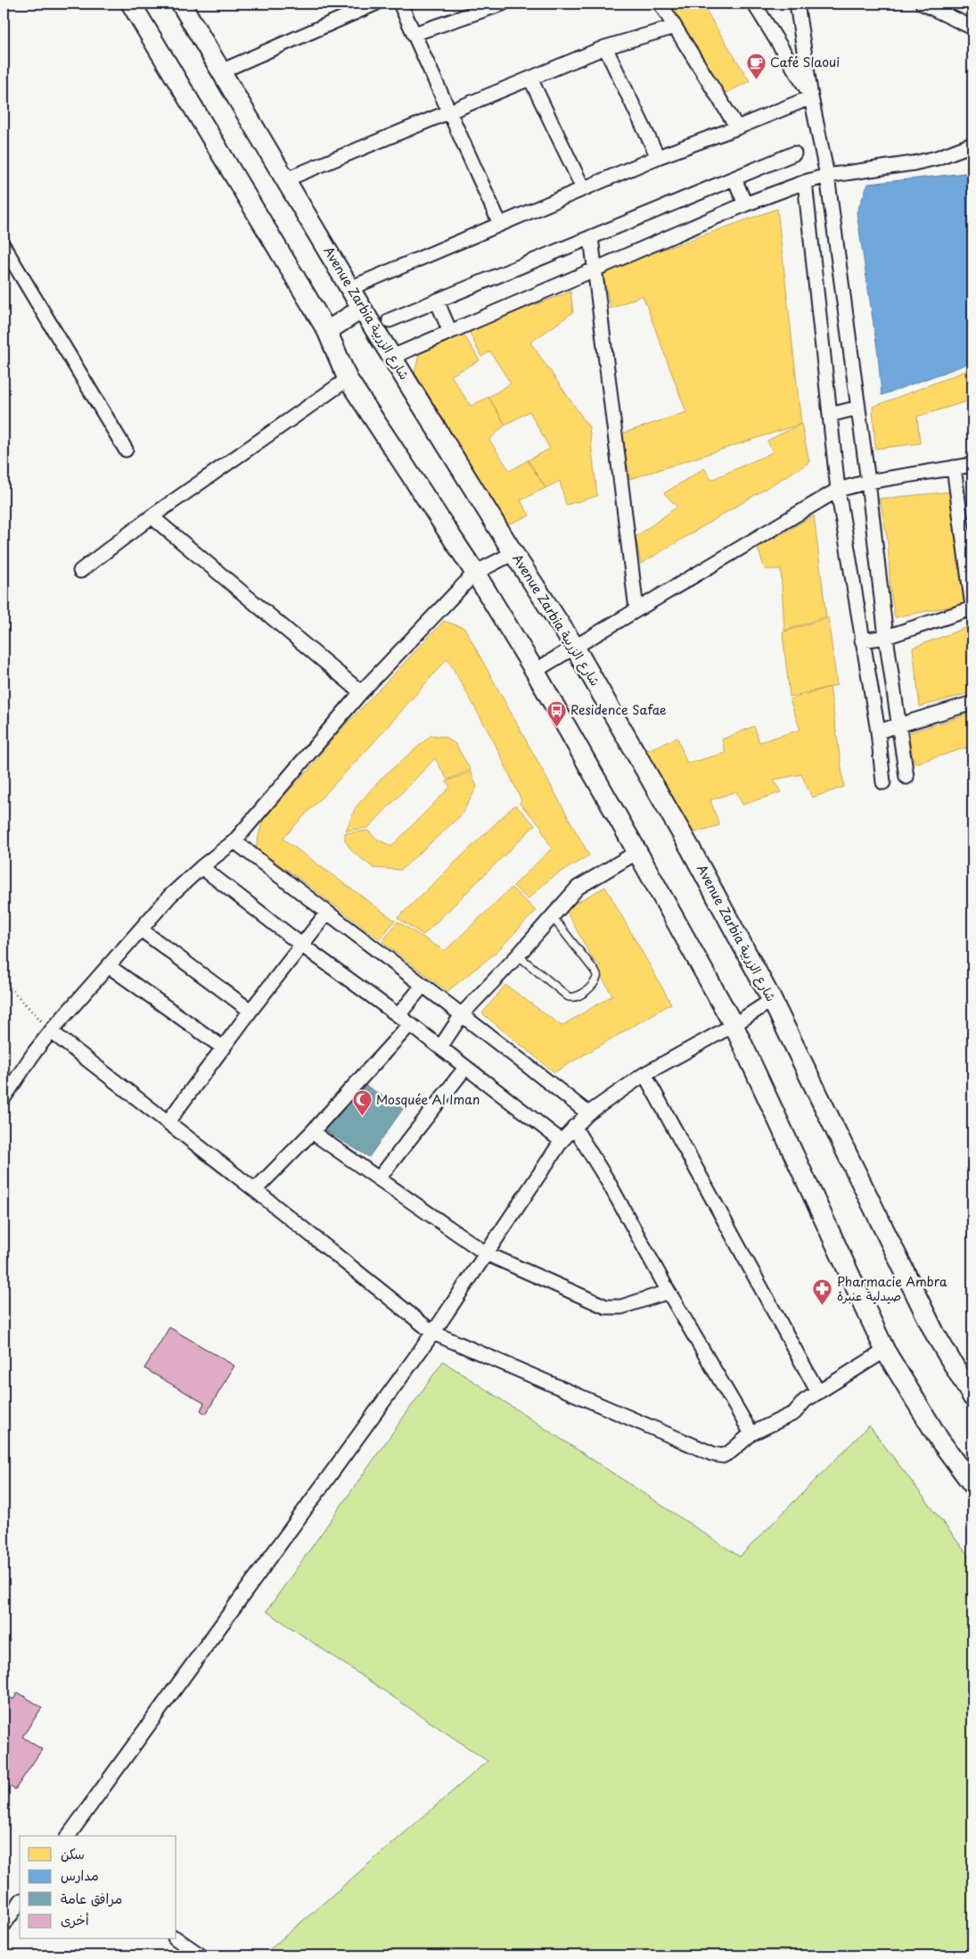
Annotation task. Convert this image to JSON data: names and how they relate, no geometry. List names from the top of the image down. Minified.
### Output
{"streets":{"main road":["Avenue Zarbia شارع الزربية"]},"places":{"cafe":["Café Slaoui"],"bus stop":["Residence Safae"],"mosque":["Mosquée Al Iman"],"pharmacy":["Pharmacie Ambra صيدلية عنبرة"]},"legend":["سكن","مدارس","مرافق عامة","أخرى"]}
